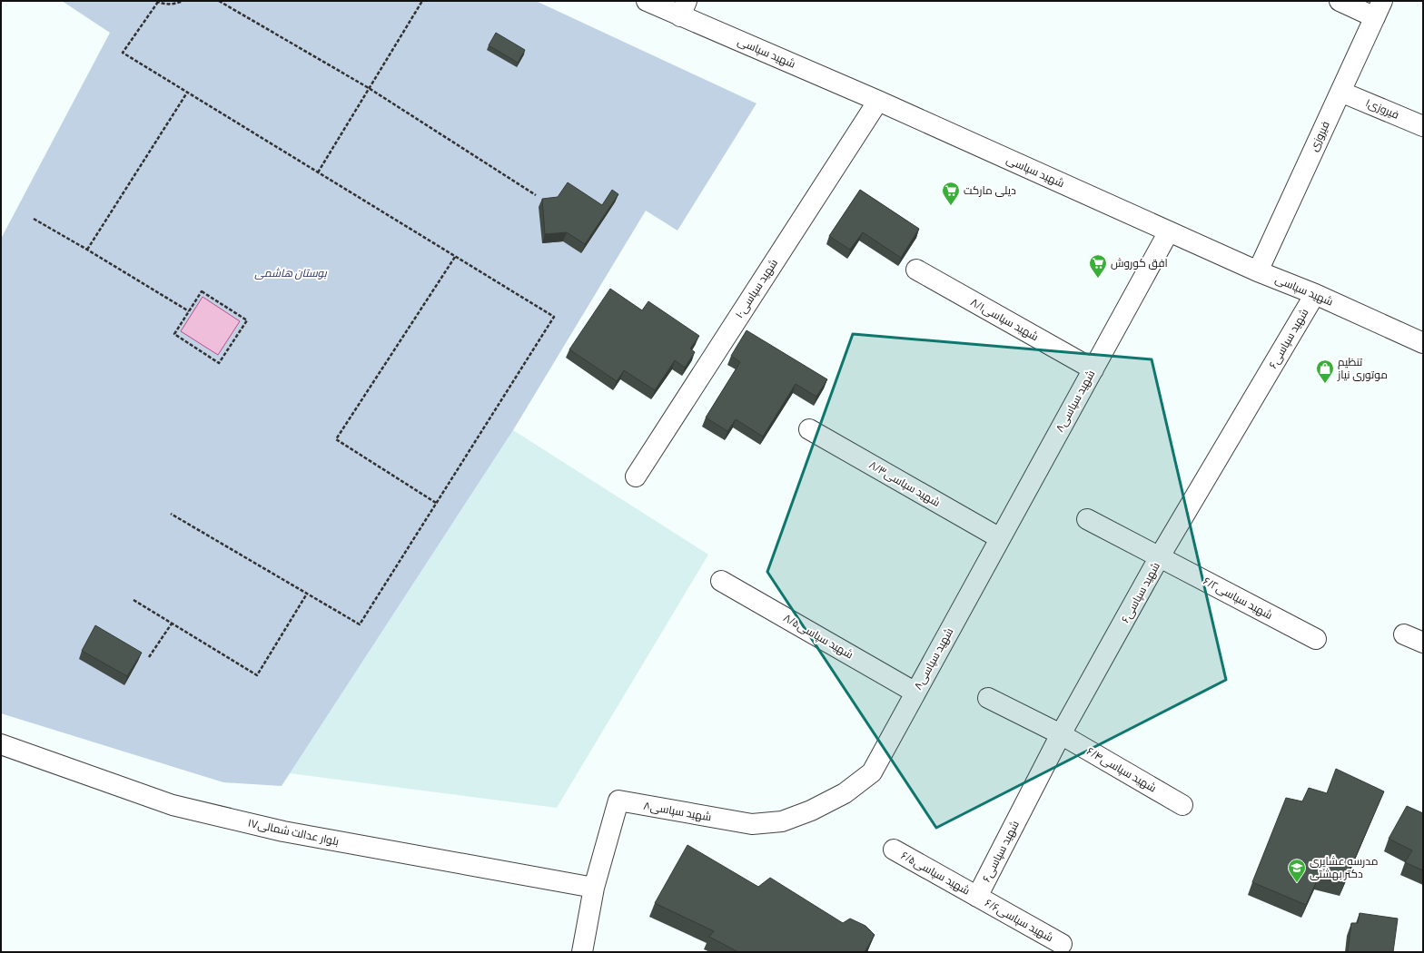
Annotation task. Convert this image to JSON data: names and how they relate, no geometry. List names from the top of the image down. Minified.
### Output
{"streets":{"street":["شهید سپاسی","فیروزی۱","فیروزی","شهید سپاسی۱۰","شهید سپاسی۸/۱","شهید سپاسی۶","شهید سپاسی۸","شهید سپاسی۸/۳","شهید سپاسی۶/۲","شهید سپاسی۸/۵","شهید سپاسی۶/۴","بلوار عدالت شمالی۱۷","شهید سپاسی۶/۵","شهید سپاسی۶/۶"]},"crossings":[["شهید سپاسی","فیروزی"],["شهید سپاسی","شهید سپاسی۱۰"],["شهید سپاسی","شهید سپاسی۶"],["شهید سپاسی","شهید سپاسی۸"],["فیروزی۱","فیروزی"],["شهید سپاسی۸/۱","شهید سپاسی۸"],["شهید سپاسی۶","شهید سپاسی۶/۲"],["شهید سپاسی۶","شهید سپاسی۶/۴"],["شهید سپاسی۶","شهید سپاسی۶/۵"],["شهید سپاسی۶","شهید سپاسی۶/۶"],["شهید سپاسی۸","شهید سپاسی۸/۳"],["شهید سپاسی۸","شهید سپاسی۸/۵"],["شهید سپاسی۸","بلوار عدالت شمالی۱۷"],["شهید سپاسی۶/۵","شهید سپاسی۶/۶"]],"parks":["بوستان هاشمی"],"places":{"supermarket":["دیلی مارکت","افق کوروش"],"shop":["تنظیم موتوری نیاز"],"school or university":["مدرسه عشایری دکتر بهشتی"]}}
